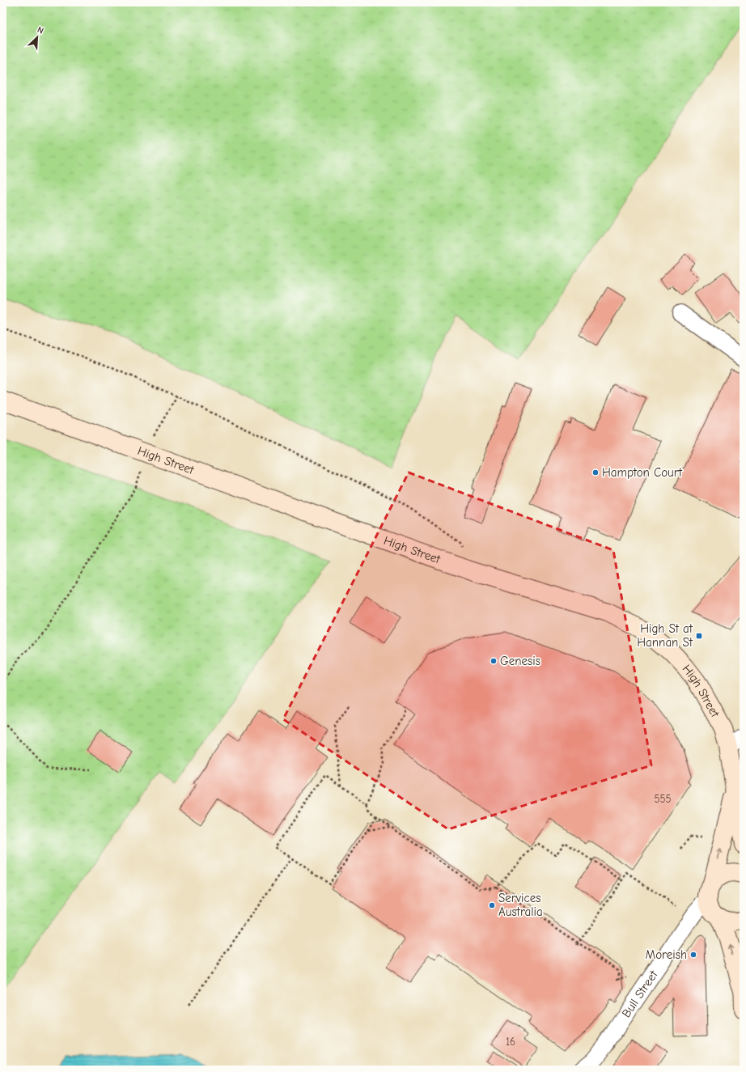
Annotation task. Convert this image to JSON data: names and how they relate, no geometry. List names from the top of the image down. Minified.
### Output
{"streets":{"main road":["High Street"],"street":["Bull Street"]},"crossings":[["High Street","Bull Street"]],"places":{"other":["Hampton Court","Genesis","Services Australia","Moreish"],"transit":["High St at Hannan St"]},"house_numbers":["555","16"],"north":"top right"}
